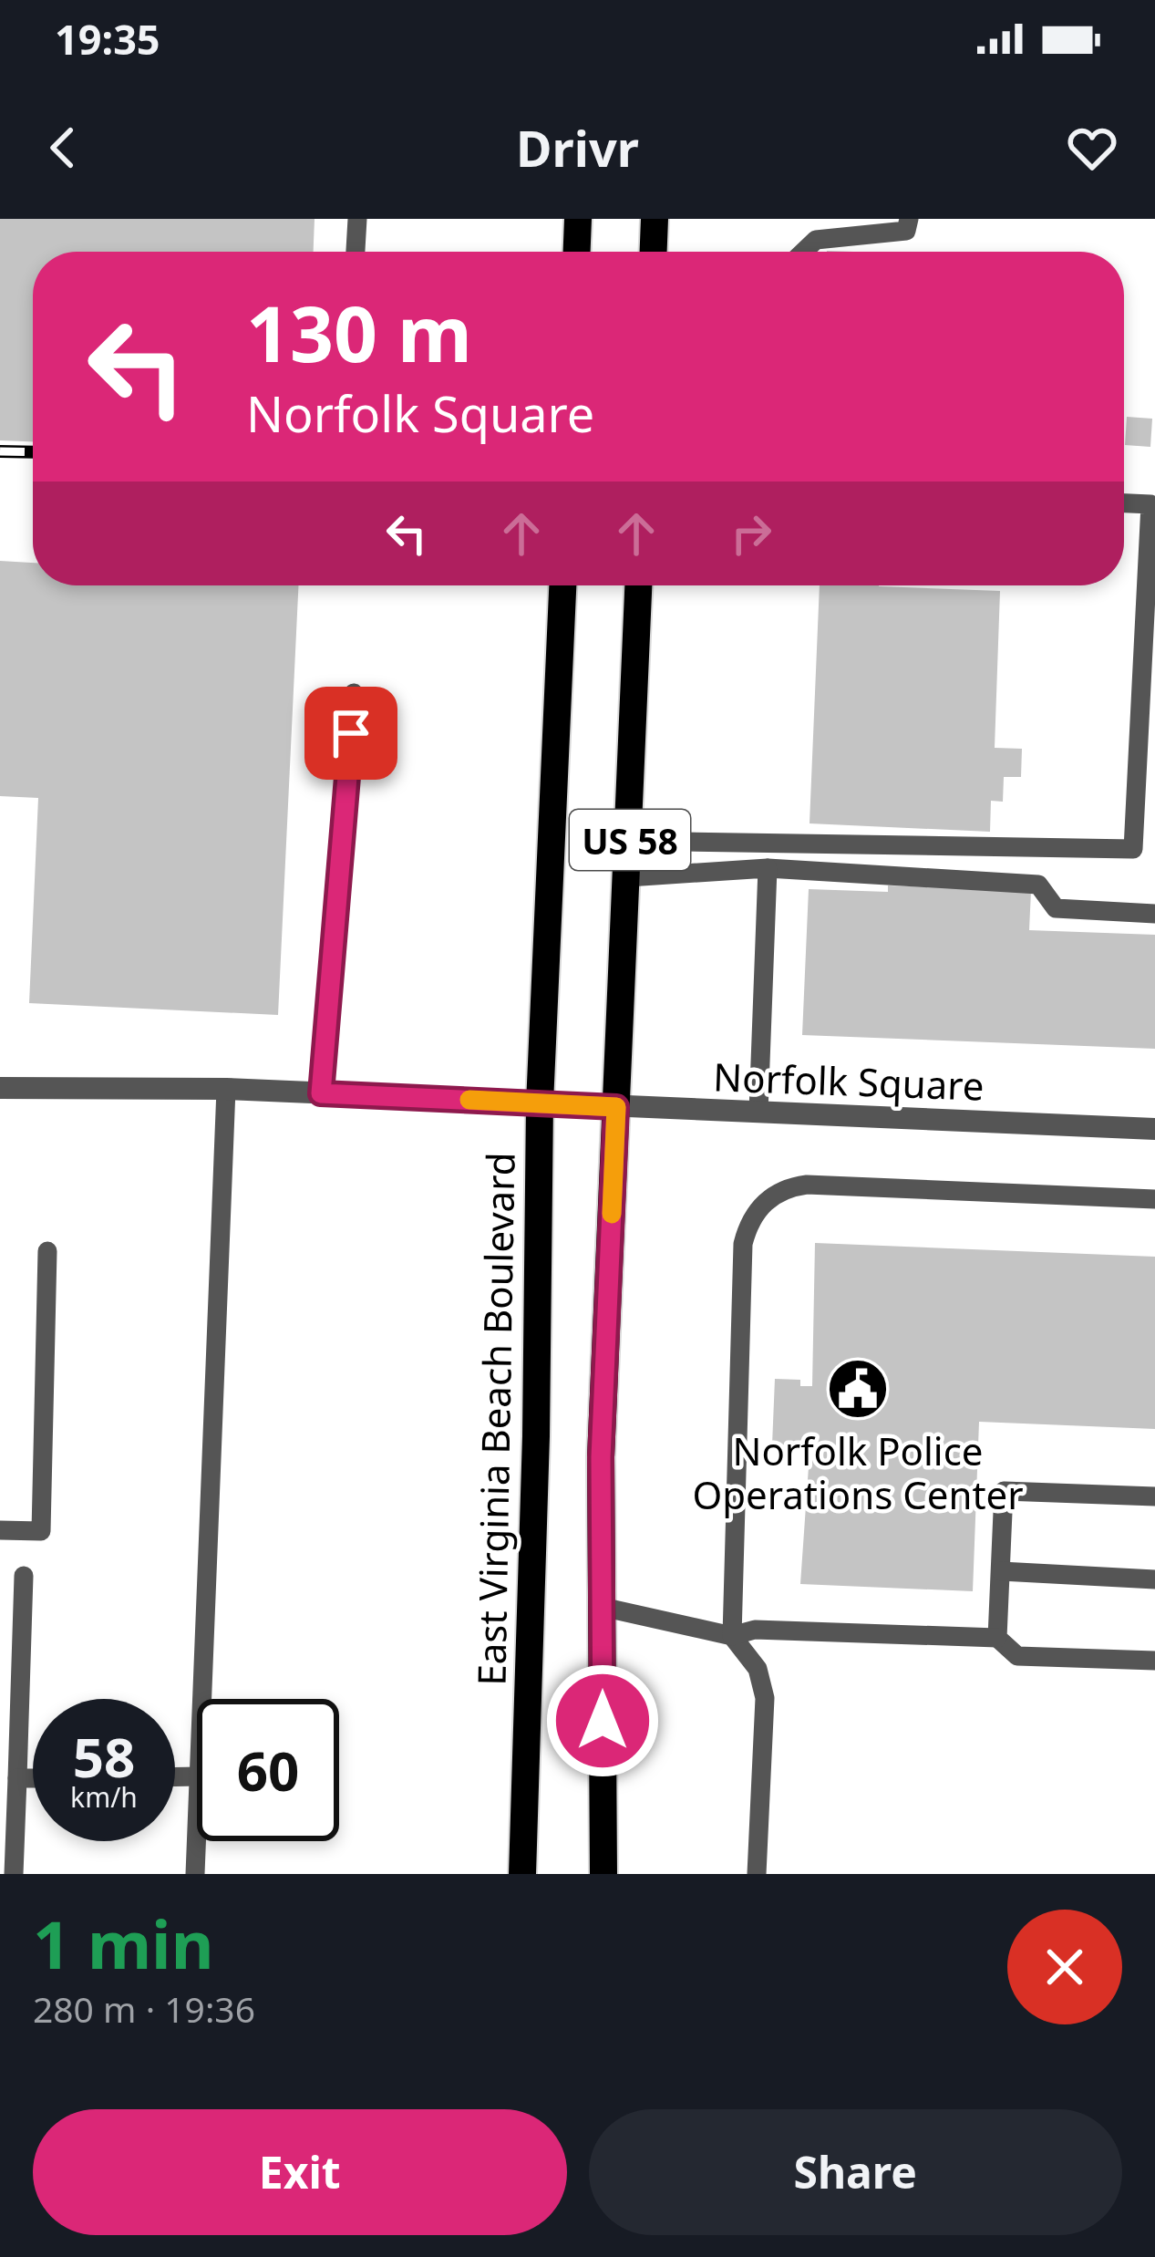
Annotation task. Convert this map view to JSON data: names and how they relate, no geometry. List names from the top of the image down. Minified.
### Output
{"streets":{"main road":["US 58","East Virginia Beach Boulevard"],"street":["Norfolk Square"]},"crossings":[["US 58","Norfolk Square"],["Norfolk Square","East Virginia Beach Boulevard"]],"places":{"public building":["Norfolk Police Operations Center"]},"page":{"status":"19:35","header":"Drivr","turn":["130 m","Norfolk Square"],"speed":"58 km/h","limit":"60","heading":["1 min","280 m · 19:36"],"buttons":["Exit","Share"]}}
